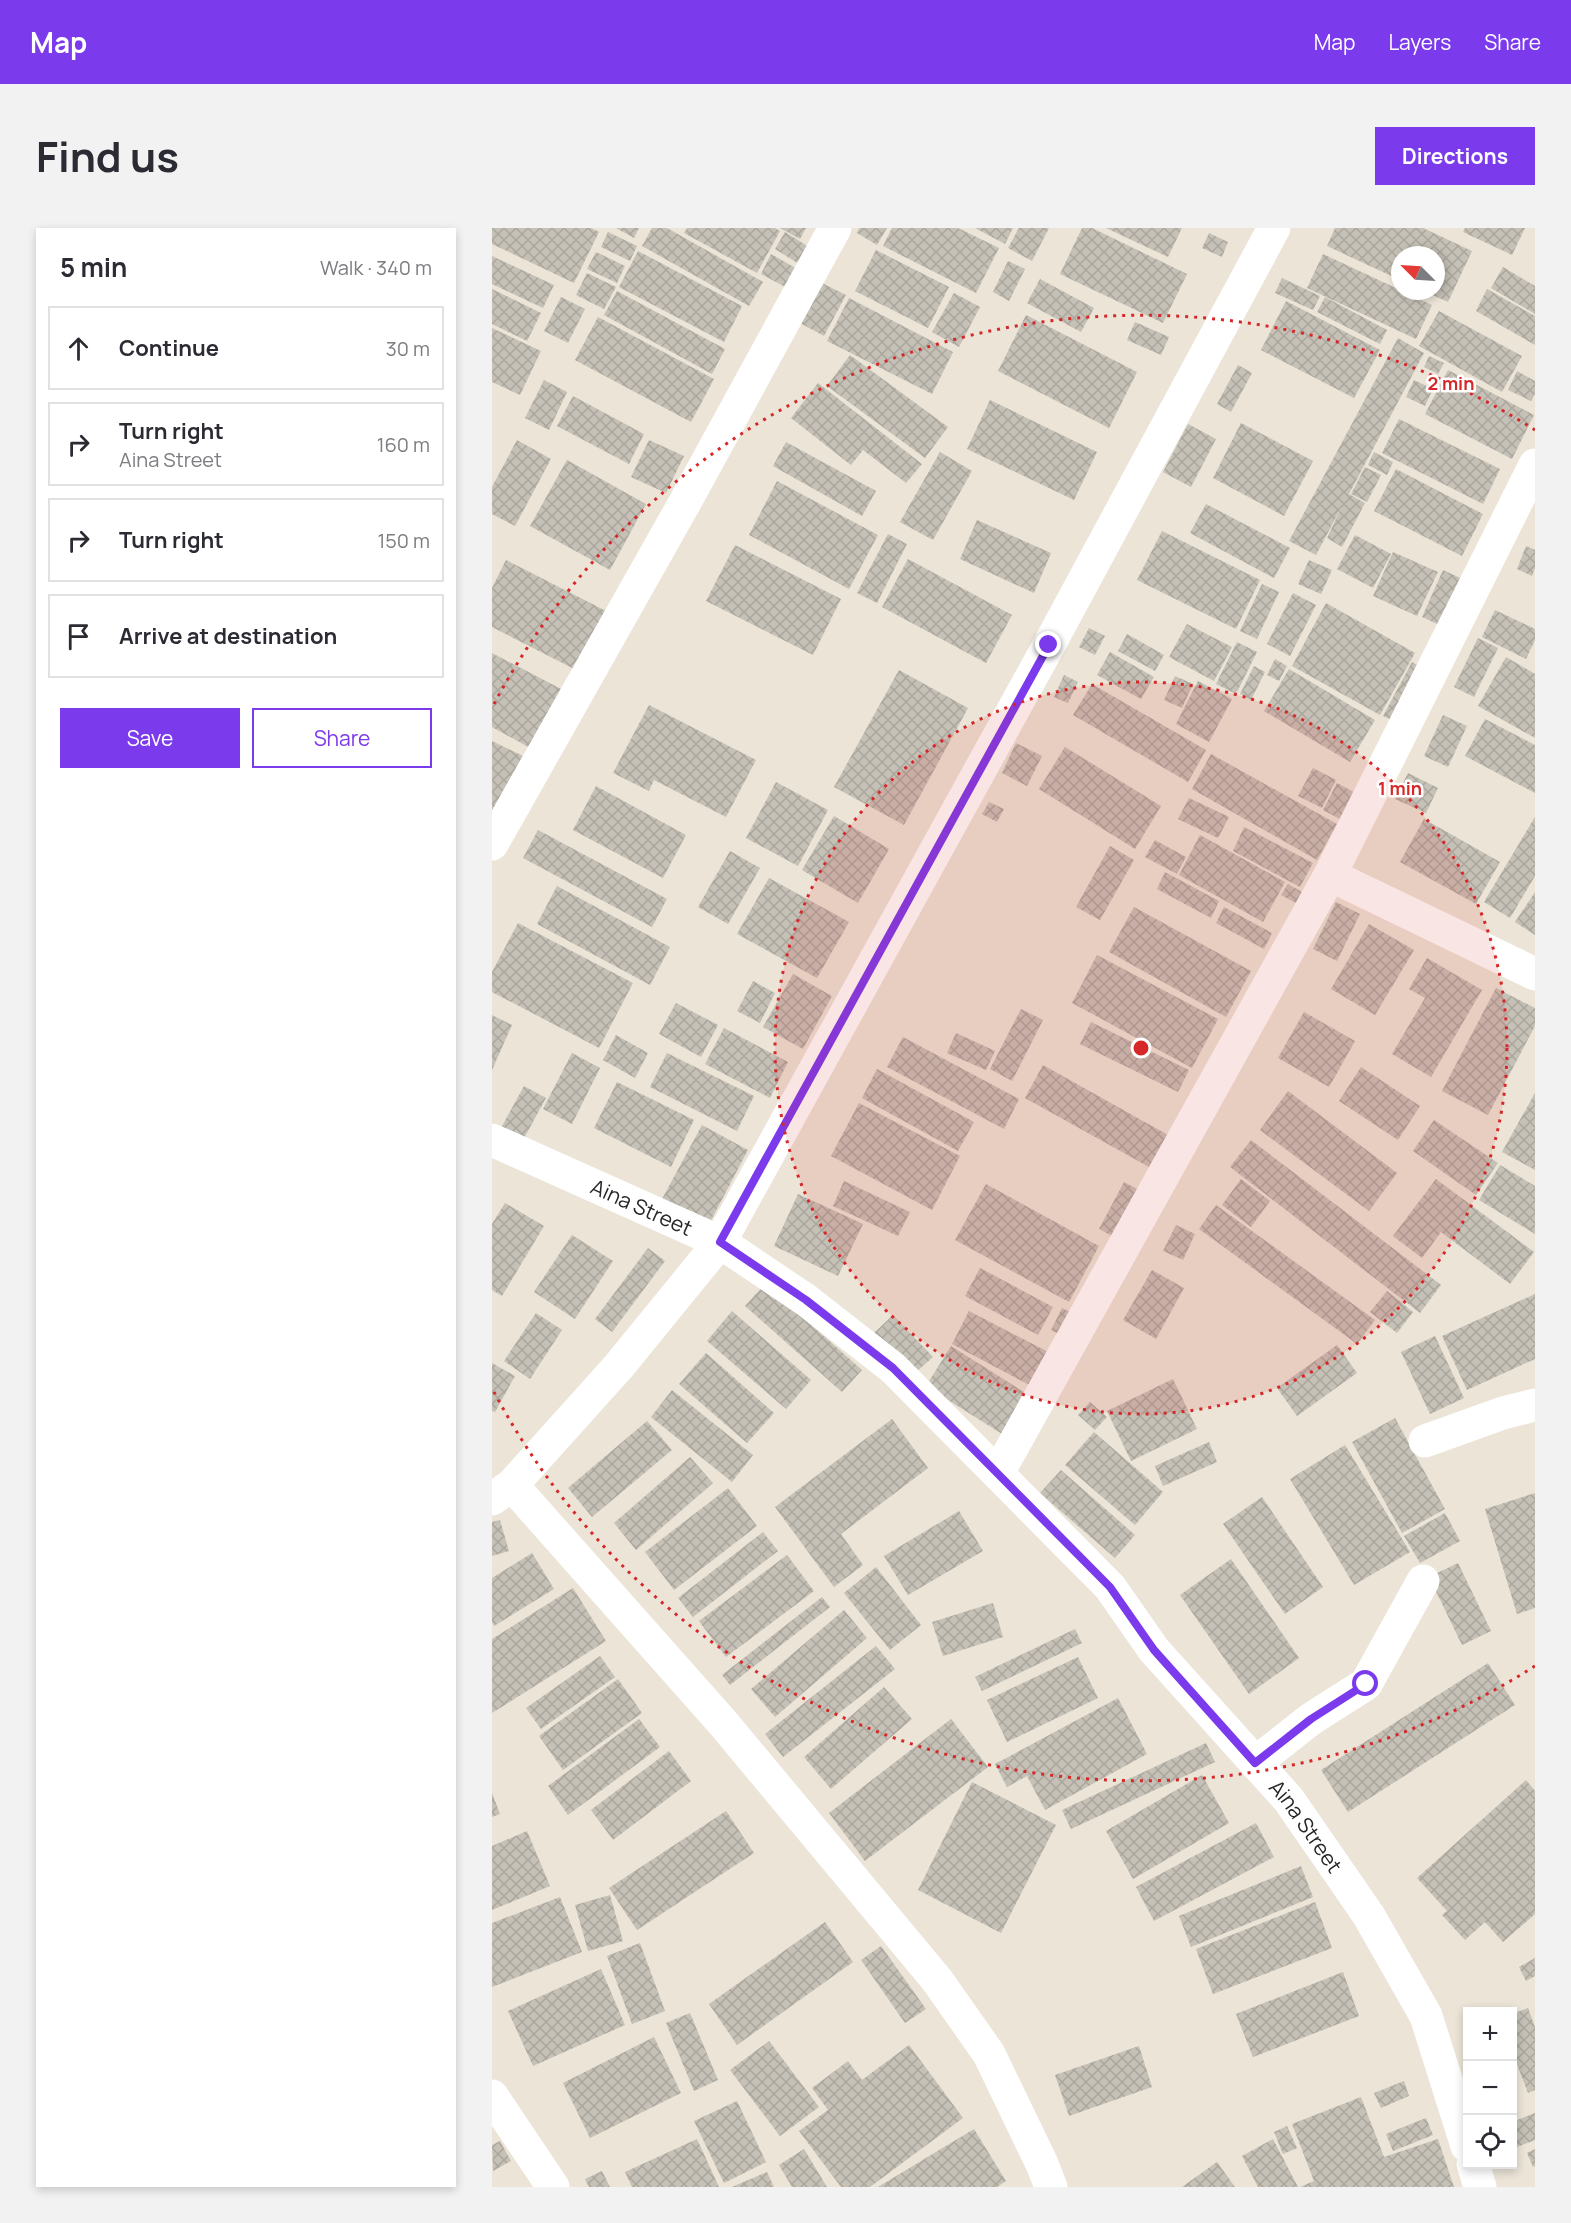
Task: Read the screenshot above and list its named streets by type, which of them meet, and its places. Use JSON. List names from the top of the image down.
{
  "streets": {
    "street": ["Aina Street"]
  },
  "north": "top left",
  "page": {
    "header": "Map",
    "nav": ["Map", "Layers", "Share"],
    "title": "Find us",
    "buttons": [
      "Directions",
      ["Save", "Share"]
    ],
    "heading": ["5 min", "Walk · 340 m"],
    "list": [
      ["Continue", "30 m"],
      ["Turn right", "Aina Street", "160 m"],
      ["Turn right", "150 m"],
      "Arrive at destination"
    ],
    "map_buttons": ["+", "−"]
  },
  "rings": ["2 min", "1 min"]
}
